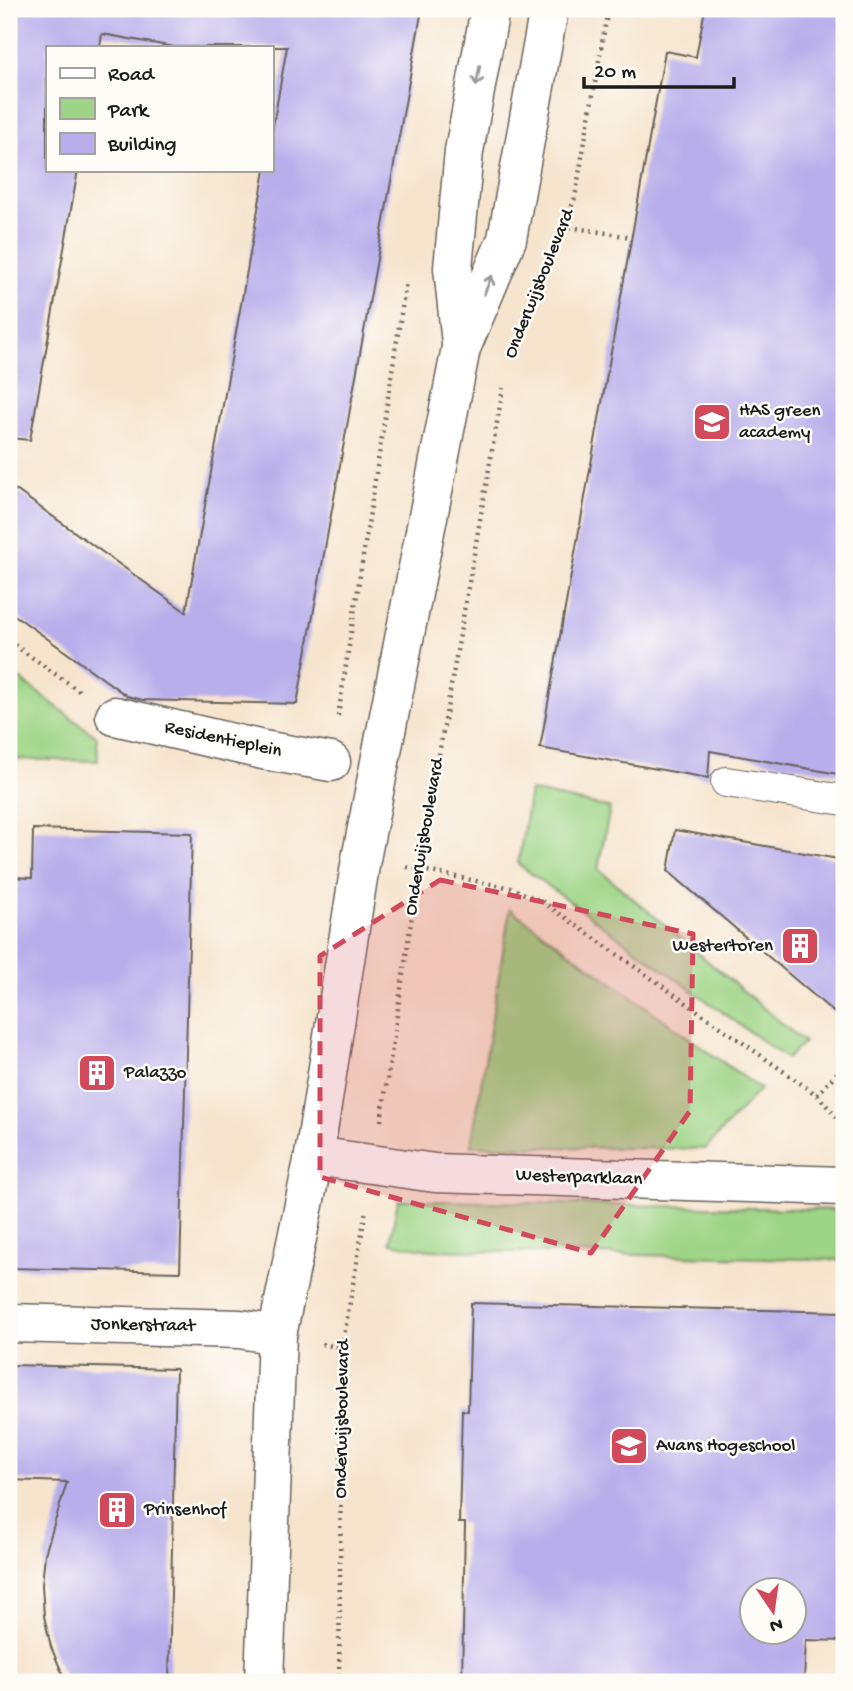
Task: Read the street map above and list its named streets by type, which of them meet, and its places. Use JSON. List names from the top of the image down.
{
  "streets": {
    "street": ["Residentieplein", "Westerparklaan", "Jonkerstraat"],
    "path": ["Onderwijsboulevard"]
  },
  "crossings": [
    ["Onderwijsboulevard", "Westerparklaan"]
  ],
  "places": {
    "school or university": ["HAS green academy", "Avans Hogeschool"],
    "building": ["Westertoren", "Palazzo", "Prinsenhof"]
  },
  "legend": ["Road", "Park", "Building"],
  "scale_bar": "20 m",
  "north": "bottom"
}
